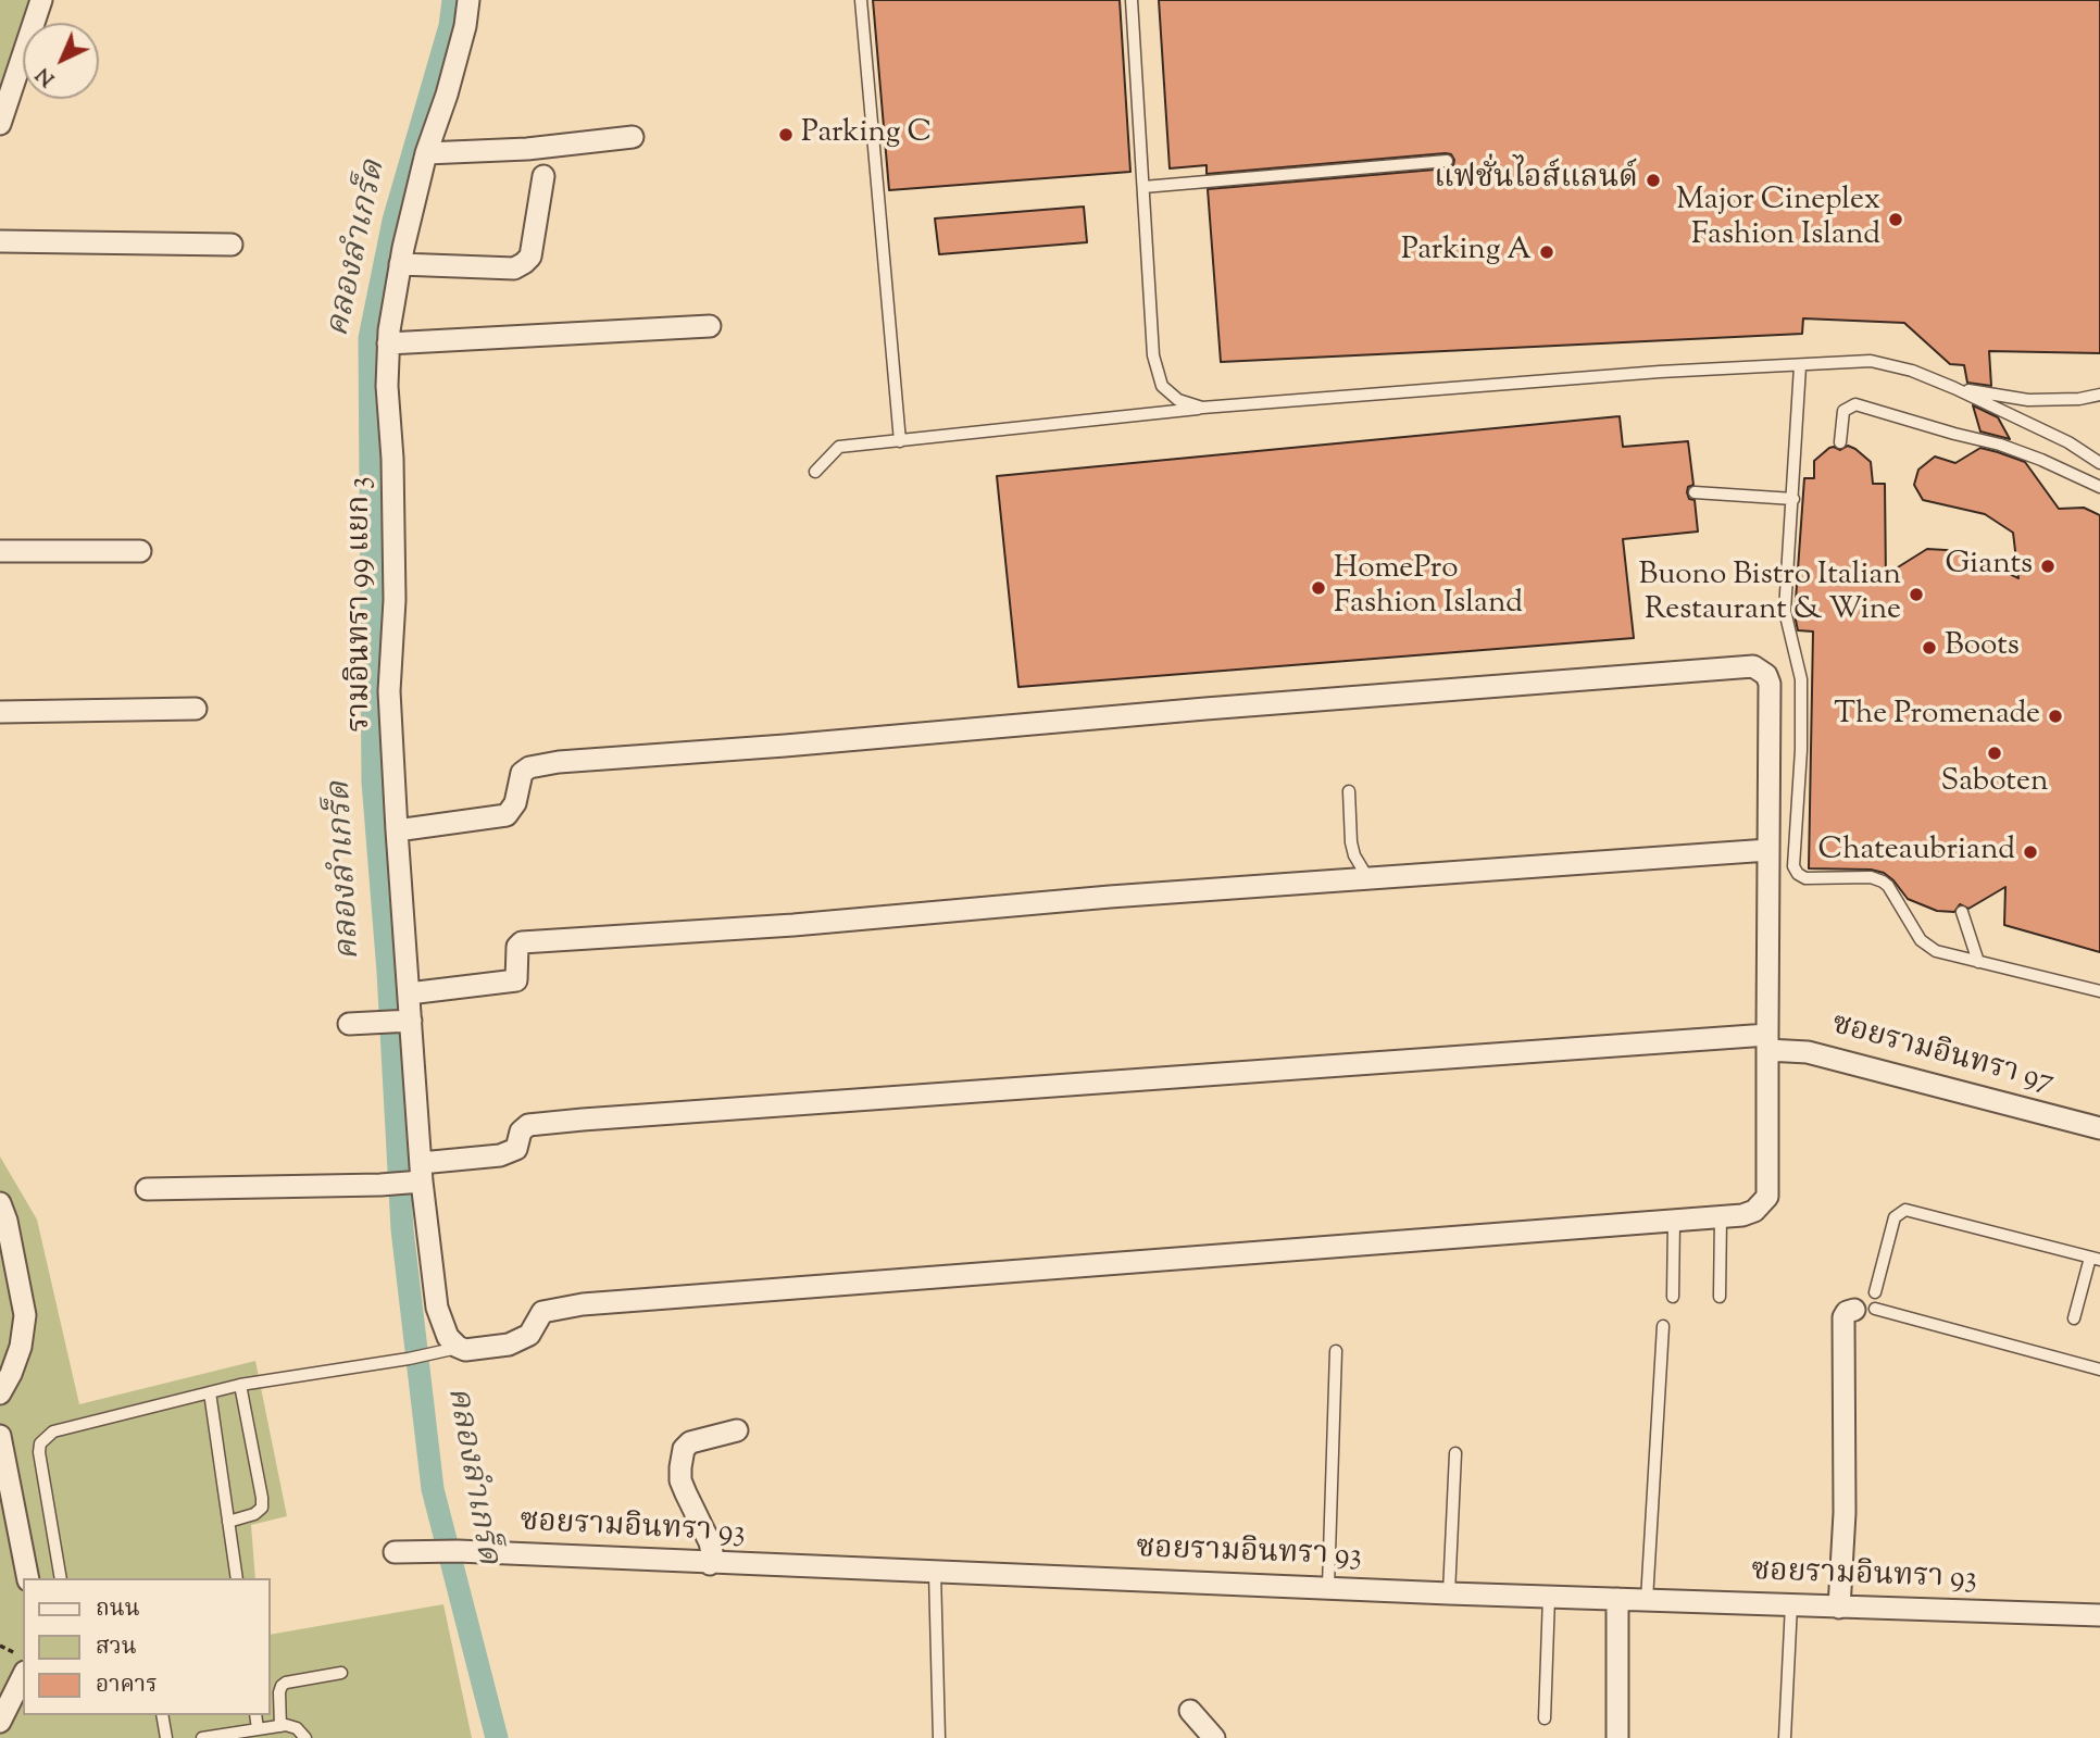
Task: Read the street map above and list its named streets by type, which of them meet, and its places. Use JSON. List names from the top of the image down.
{
  "streets": {
    "street": ["รามอินทรา 99 แยก 3", "ซอยรามอินทรา 97", "ซอยรามอินทรา 93"]
  },
  "crossings": [
    ["รามอินทรา 99 แยก 3", "ซอยรามอินทรา 97"]
  ],
  "water": ["คลองลำเกร็ด"],
  "places": [
    "Parking C",
    "แฟชั่นไอส์แลนด์",
    "Major Cineplex Fashion Island",
    "Parking A",
    "Giants",
    "HomePro Fashion Island",
    "Buono Bistro Italian Restaurant & Wine",
    "Boots",
    "The Promenade",
    "Saboten",
    "Chateaubriand"
  ],
  "legend": ["ถนน", "สวน", "อาคาร"],
  "north": "bottom left"
}
